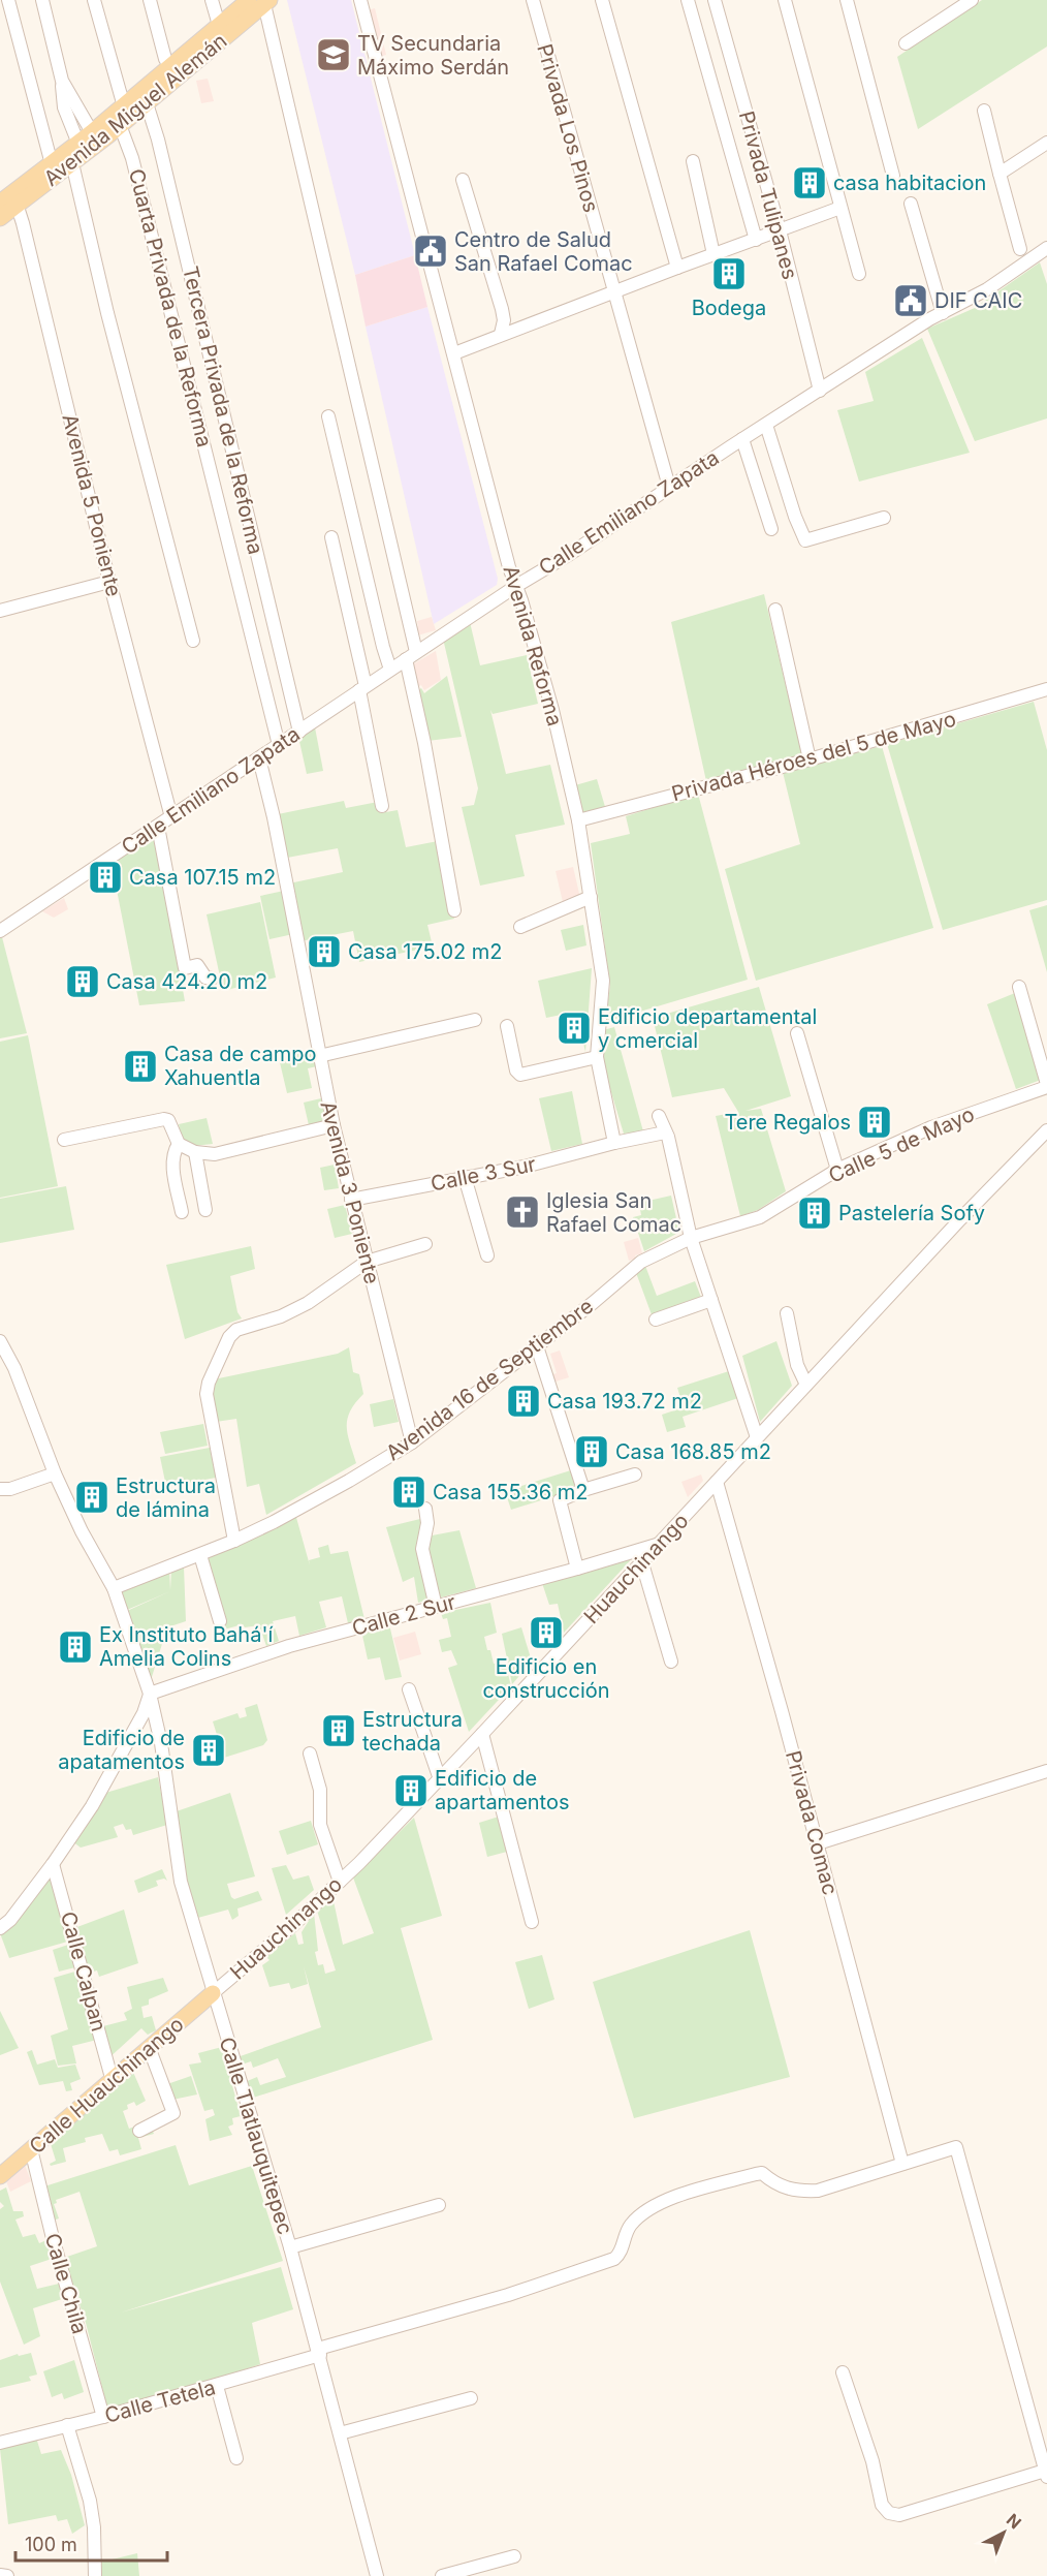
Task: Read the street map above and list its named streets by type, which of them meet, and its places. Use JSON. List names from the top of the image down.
{
  "streets": {
    "main road": ["Avenida Miguel Alemán", "Calle Huauchinango"],
    "street": [
      "Privada Los Pinos",
      "Privada Tulipanes",
      "Cuarta Privada de la Reforma",
      "Tercera Privada de la Reforma",
      "Avenida 5 Poniente",
      "Calle Emiliano Zapata",
      "Avenida Reforma",
      "Privada Héroes del 5 de Mayo",
      "Calle 5 de Mayo",
      "Calle 3 Sur",
      "Avenida 3 Poniente",
      "Avenida 16 de Septiembre",
      "Huauchinango",
      "Calle 2 Sur",
      "Privada Comac",
      "Calle Calpan",
      "Calle Tlatlauquitepec",
      "Calle Chila",
      "Calle Tetela"
    ]
  },
  "crossings": [
    ["Avenida Miguel Alemán", "Cuarta Privada de la Reforma"],
    ["Avenida Miguel Alemán", "Tercera Privada de la Reforma"],
    ["Avenida Miguel Alemán", "Avenida 5 Poniente"],
    ["Privada Los Pinos", "Calle Emiliano Zapata"],
    ["Privada Tulipanes", "Calle Emiliano Zapata"],
    ["Cuarta Privada de la Reforma", "Calle Emiliano Zapata"],
    ["Tercera Privada de la Reforma", "Calle Emiliano Zapata"],
    ["Avenida 5 Poniente", "Calle Emiliano Zapata"],
    ["Calle Emiliano Zapata", "Avenida Reforma"],
    ["Calle Emiliano Zapata", "Avenida 3 Poniente"],
    ["Avenida Reforma", "Privada Héroes del 5 de Mayo"],
    ["Avenida Reforma", "Calle 3 Sur"],
    ["Calle 5 de Mayo", "Avenida 16 de Septiembre"],
    ["Calle 3 Sur", "Avenida 3 Poniente"],
    ["Avenida 3 Poniente", "Avenida 16 de Septiembre"],
    ["Avenida 16 de Septiembre", "Calle Tlatlauquitepec"],
    ["Huauchinango", "Calle 2 Sur"],
    ["Huauchinango", "Privada Comac"],
    ["Huauchinango", "Calle Huauchinango"],
    ["Huauchinango", "Calle Tlatlauquitepec"],
    ["Calle 2 Sur", "Calle Tlatlauquitepec"],
    ["Privada Comac", "Calle Tetela"],
    ["Calle Calpan", "Calle Huauchinango"],
    ["Calle Huauchinango", "Calle Tlatlauquitepec"],
    ["Calle Huauchinango", "Calle Chila"],
    ["Calle Tlatlauquitepec", "Calle Tetela"],
    ["Calle Chila", "Calle Tetela"]
  ],
  "places": {
    "school or university": ["TV Secundaria Máximo Serdán"],
    "building": [
      "casa habitacion",
      "Bodega",
      "Casa 107.15 m2",
      "Casa 175.02 m2",
      "Casa 424.20 m2",
      "Edificio departamental y cmercial",
      "Casa de campo Xahuentla",
      "Tere Regalos",
      "Pastelería Sofy",
      "Casa 193.72 m2",
      "Casa 168.85 m2",
      "Casa 155.36 m2",
      "Estructura de lámina",
      "Edificio en construcción",
      "Ex Instituto Bahá'í Amelia Colins",
      "Estructura techada",
      "Edificio de apatamentos",
      "Edificio de apartamentos"
    ],
    "public building": ["Centro de Salud San Rafael Comac", "DIF CAIC"],
    "church": ["Iglesia San Rafael Comac"]
  },
  "scale_bar": "100 m",
  "north": "top right"
}
